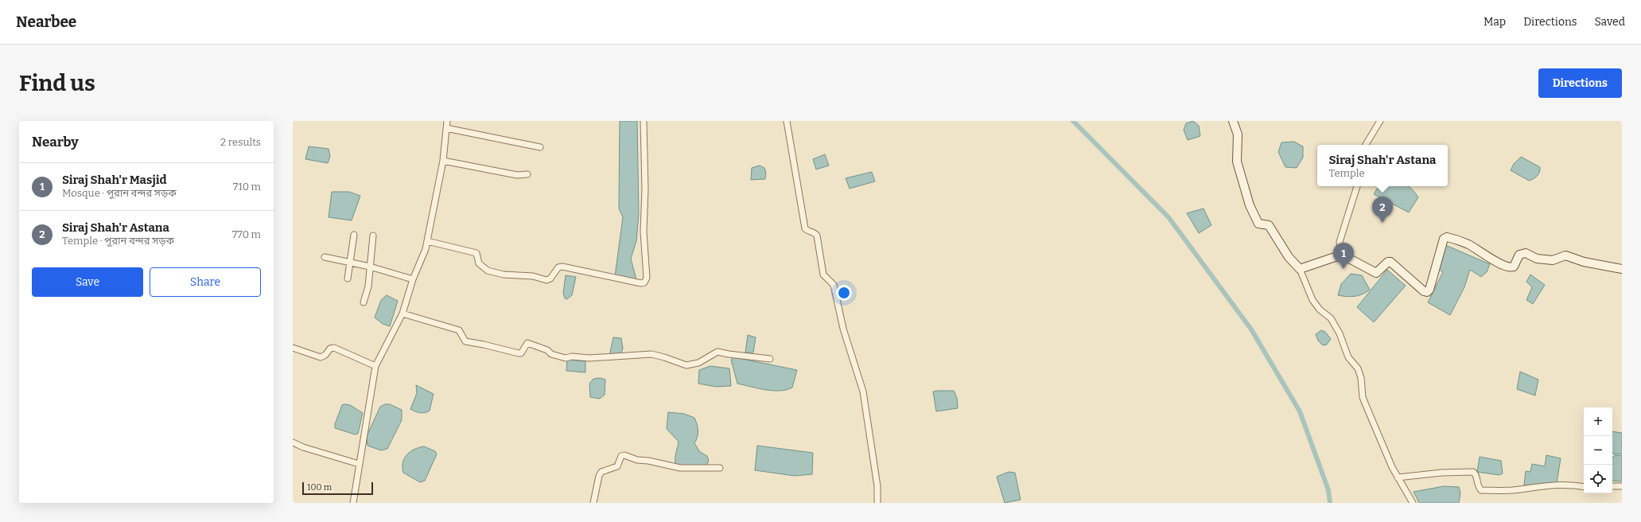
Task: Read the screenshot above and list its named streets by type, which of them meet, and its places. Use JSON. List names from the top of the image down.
{
  "scale_bar": "100 m",
  "page": {
    "header": "Nearbee",
    "nav": ["Map", "Directions", "Saved"],
    "buttons": [
      "Directions",
      ["Save", "Share"]
    ],
    "title": "Find us",
    "heading": ["Nearby", "2 results"],
    "popup": ["Siraj Shah'r Astana", "Temple"],
    "list": [
      {
        "mark": "1",
        "name": "Siraj Shah'r Masjid",
        "note": "Mosque · পুরান বন্দর সড়ক",
        "value": "710 m"
      },
      {
        "mark": "2",
        "name": "Siraj Shah'r Astana",
        "note": "Temple · পুরান বন্দর সড়ক",
        "value": "770 m"
      }
    ],
    "pins": ["2", "1"],
    "map_buttons": ["+", "−"],
    "scale": "100 m"
  }
}
